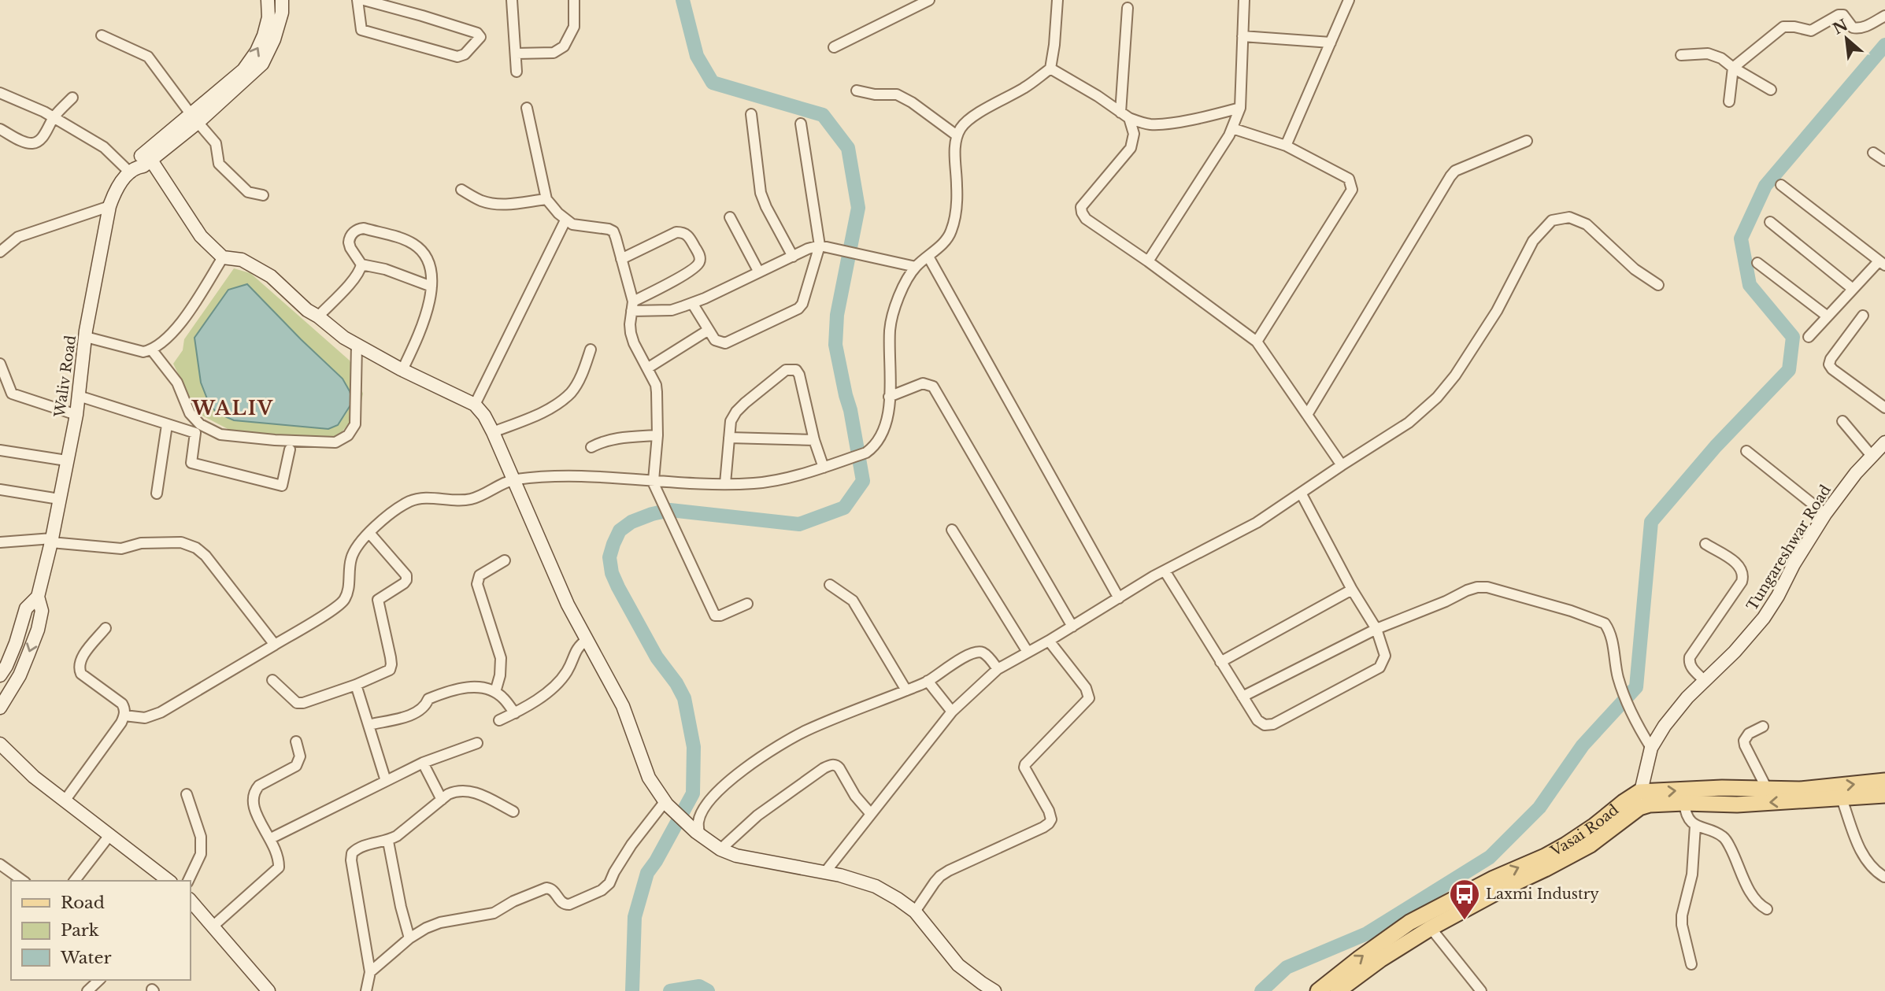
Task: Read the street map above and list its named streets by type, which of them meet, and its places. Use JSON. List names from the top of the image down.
{
  "streets": {
    "main road": ["Vasai Road"],
    "street": ["Waliv Road", "Tungareshwar Road"]
  },
  "crossings": [
    ["Tungareshwar Road", "Vasai Road"]
  ],
  "districts": ["WALIV"],
  "places": {
    "bus stop": ["Laxmi Industry"]
  },
  "legend": ["Road", "Park", "Water"],
  "north": "top left"
}
